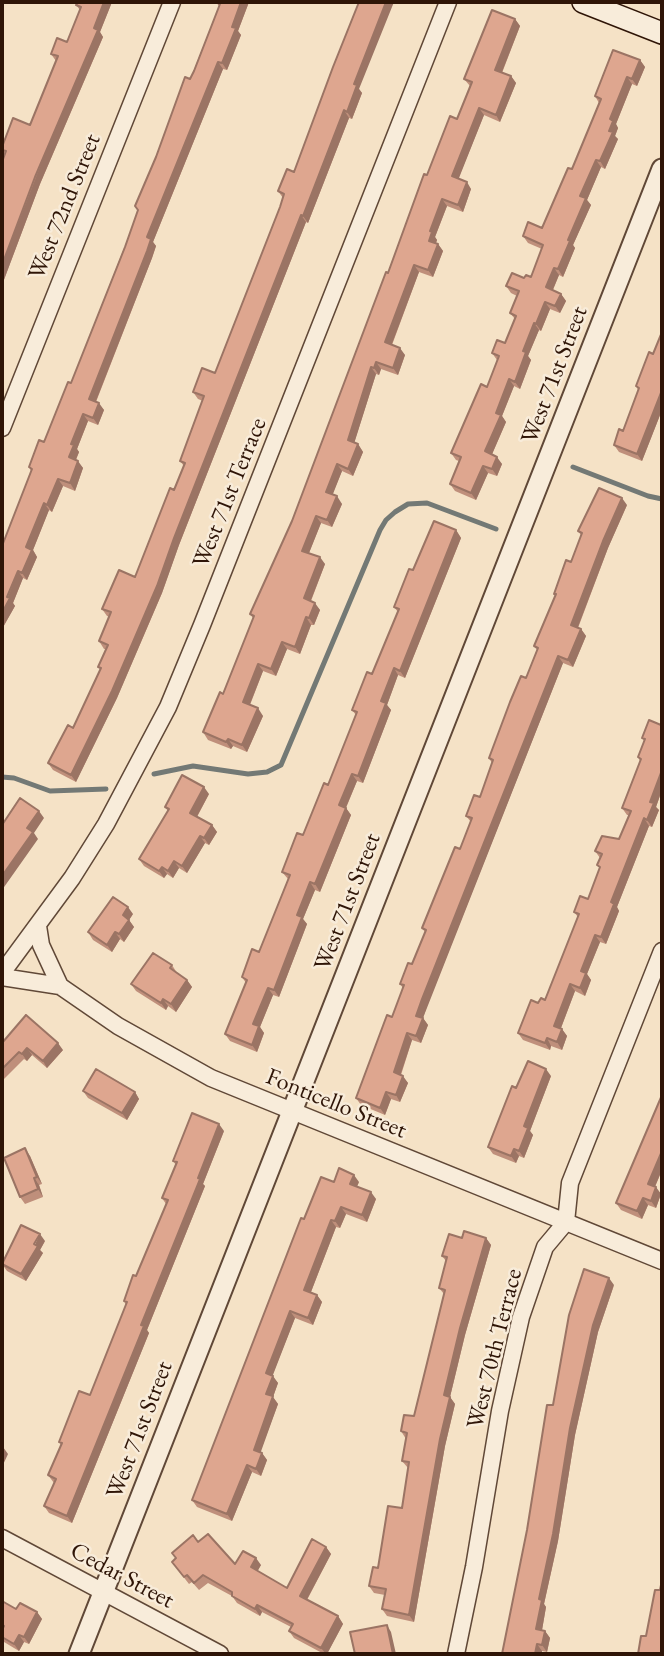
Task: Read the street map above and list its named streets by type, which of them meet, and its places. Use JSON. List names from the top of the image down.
{
  "streets": {
    "street": [
      "West 72nd Street",
      "West 71st Street",
      "West 71st Terrace",
      "Fonticello Street",
      "West 70th Terrace",
      "Cedar Street"
    ]
  },
  "crossings": [
    ["West 71st Street", "Fonticello Street"],
    ["West 71st Street", "Cedar Street"],
    ["West 71st Terrace", "Fonticello Street"],
    ["Fonticello Street", "West 70th Terrace"]
  ]
}
